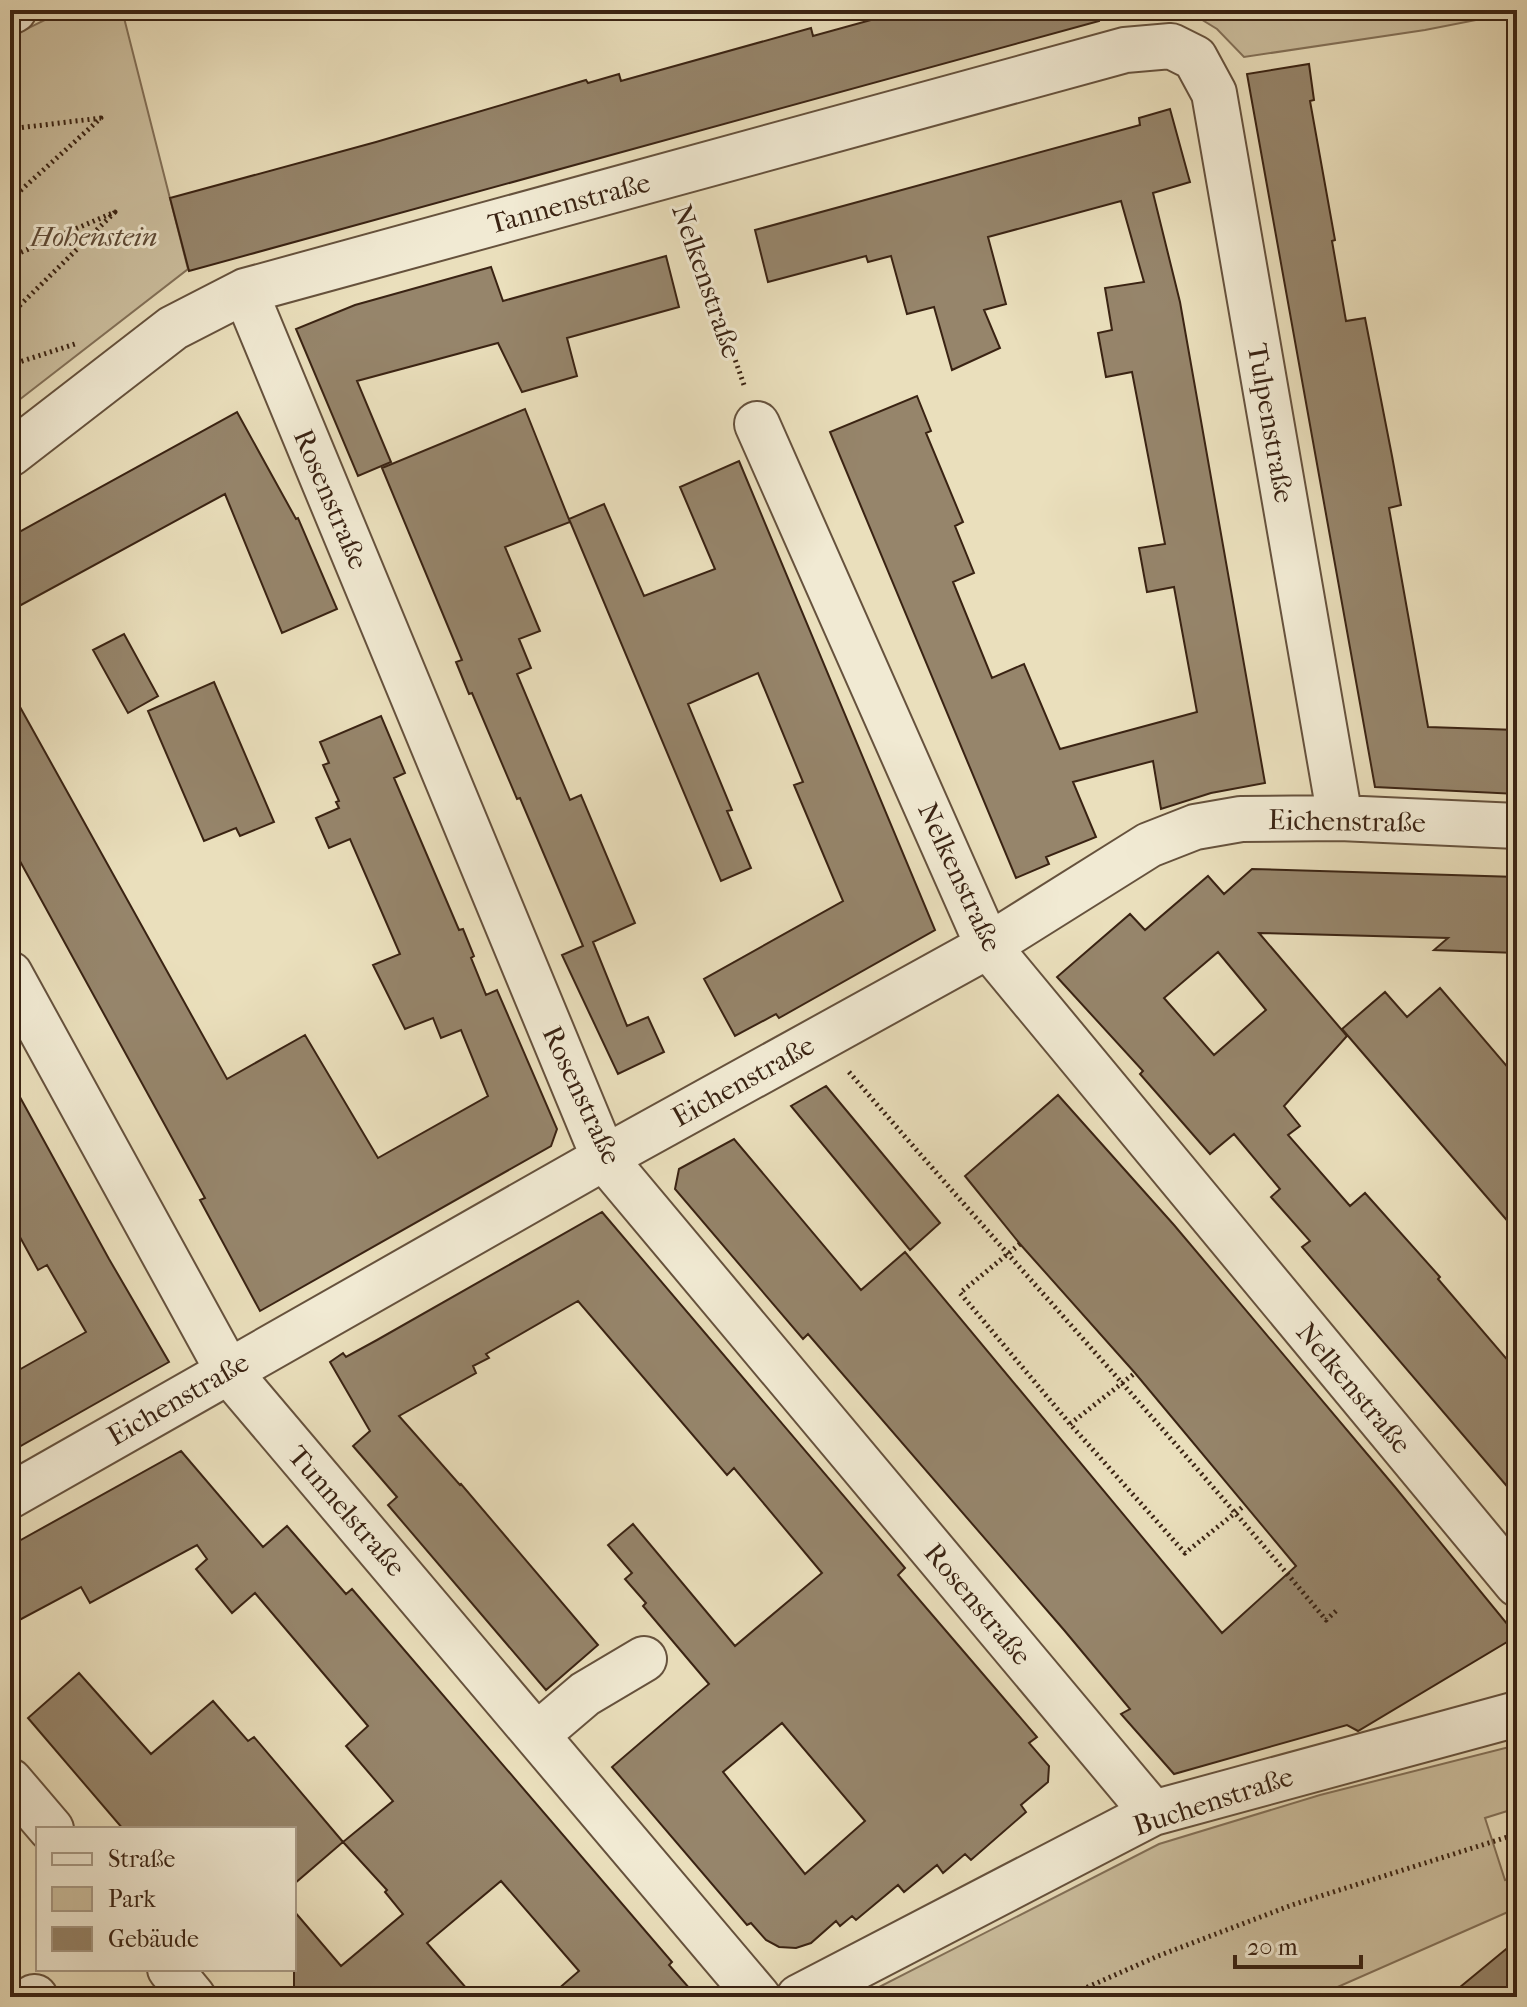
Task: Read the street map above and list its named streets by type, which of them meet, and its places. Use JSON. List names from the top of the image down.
{
  "streets": {
    "street": [
      "Tannenstraße",
      "Nelkenstraße",
      "Tulpenstraße",
      "Rosenstraße",
      "Eichenstraße",
      "Tunnelstraße",
      "Buchenstraße"
    ]
  },
  "crossings": [
    ["Tannenstraße", "Nelkenstraße"],
    ["Tannenstraße", "Tulpenstraße"],
    ["Tannenstraße", "Rosenstraße"],
    ["Nelkenstraße", "Eichenstraße"],
    ["Tulpenstraße", "Eichenstraße"],
    ["Rosenstraße", "Eichenstraße"],
    ["Rosenstraße", "Buchenstraße"],
    ["Eichenstraße", "Tunnelstraße"]
  ],
  "parks": ["Hohenstein"],
  "legend": ["Straße", "Park", "Gebäude"],
  "scale_bar": "20 m"
}
